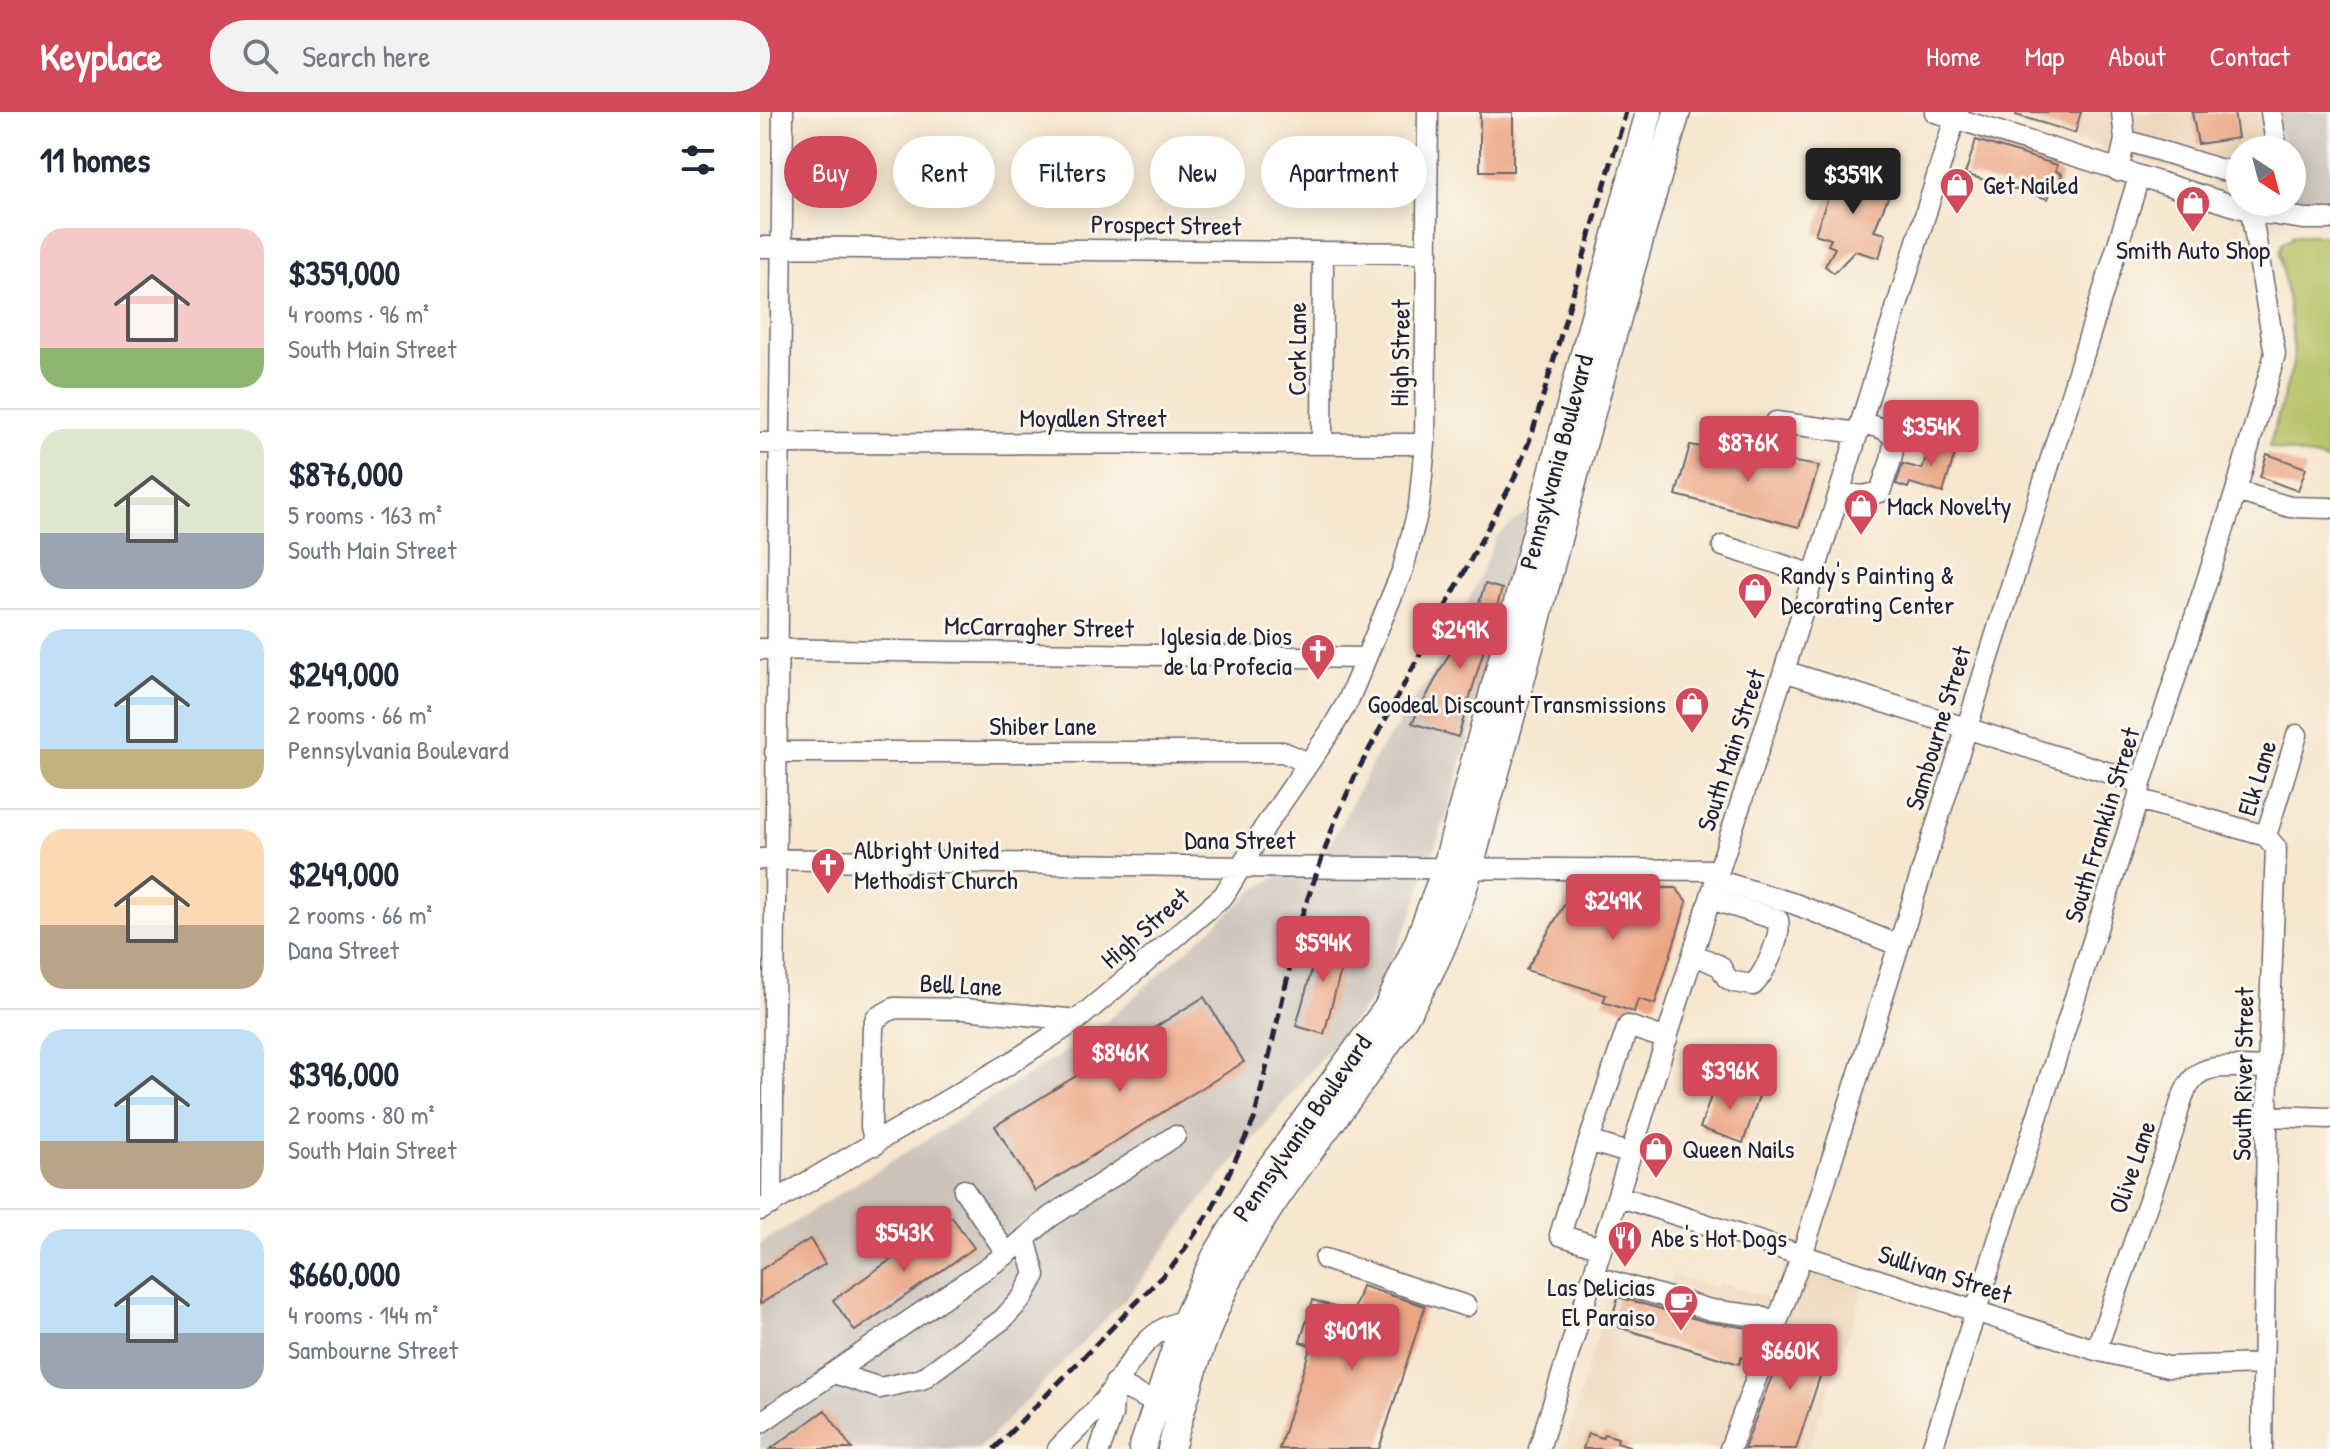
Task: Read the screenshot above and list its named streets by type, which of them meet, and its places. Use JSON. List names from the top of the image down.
{
  "streets": {
    "main road": ["Pennsylvania Boulevard"],
    "street": [
      "Prospect Street",
      "Cork Lane",
      "High Street",
      "Moyallen Street",
      "McCarragher Street",
      "Shiber Lane",
      "Sambourne Street",
      "South Main Street",
      "Elk Lane",
      "South Franklin Street",
      "Dana Street",
      "Bell Lane",
      "South River Street",
      "Olive Lane",
      "Sullivan Street"
    ]
  },
  "crossings": [
    ["Prospect Street", "Cork Lane"],
    ["Prospect Street", "High Street"],
    ["Cork Lane", "Moyallen Street"],
    ["High Street", "Moyallen Street"],
    ["High Street", "McCarragher Street"],
    ["High Street", "Shiber Lane"],
    ["High Street", "Dana Street"],
    ["High Street", "Bell Lane"],
    ["Pennsylvania Boulevard", "Dana Street"],
    ["Sambourne Street", "Sullivan Street"],
    ["South Main Street", "Dana Street"],
    ["South Main Street", "Sullivan Street"],
    ["Elk Lane", "South River Street"],
    ["South Franklin Street", "Sullivan Street"],
    ["South River Street", "Olive Lane"],
    ["South River Street", "Sullivan Street"],
    ["Olive Lane", "Sullivan Street"]
  ],
  "places": {
    "shop": [
      "Get Nailed",
      "Smith Auto Shop",
      "Mack Novelty",
      "Randy's Painting & Decorating Center",
      "Goodeal Discount Transmissions",
      "Queen Nails"
    ],
    "church": ["Iglesia de Dios de la Profecia", "Albright United Methodist Church"],
    "restaurant": ["Abe's Hot Dogs"],
    "cafe": ["Las Delicias El Paraiso"]
  },
  "north": "bottom right",
  "page": {
    "header": "Keyplace",
    "search": "Search here",
    "nav": [
      "Home",
      "Map",
      "About",
      "Contact"
    ],
    "heading": "11 homes",
    "chip": [
      "Buy",
      "Rent",
      "Filters",
      "New",
      "Apartment"
    ],
    "price": [
      "$359K",
      "$354K",
      "$876K",
      "$249K",
      "$249K",
      "$594K",
      "$846K",
      "$396K",
      "$543K",
      "$401K",
      "$660K"
    ],
    "list": [
      {
        "name": "$359,000",
        "note": "4 rooms · 96 m² · South Main Street"
      },
      {
        "name": "$876,000",
        "note": "5 rooms · 163 m² · South Main Street"
      },
      {
        "name": "$249,000",
        "note": "2 rooms · 66 m² · Pennsylvania Boulevard"
      },
      {
        "name": "$249,000",
        "note": "2 rooms · 66 m² · Dana Street"
      },
      {
        "name": "$396,000",
        "note": "2 rooms · 80 m² · South Main Street"
      },
      {
        "name": "$660,000",
        "note": "4 rooms · 144 m² · Sambourne Street"
      }
    ]
  }
}
